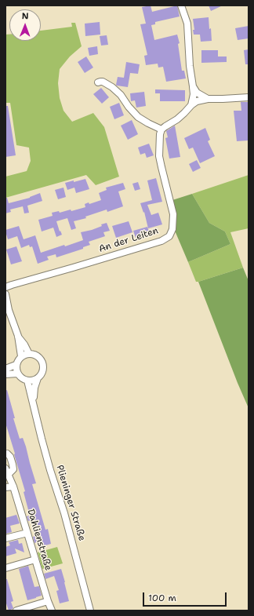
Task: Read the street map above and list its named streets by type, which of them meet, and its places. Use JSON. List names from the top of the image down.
{
  "streets": {
    "street": ["An der Leiten", "Plieninger Straße", "Dahlienstraße"]
  },
  "scale_bar": "100 m",
  "north": "top"
}
